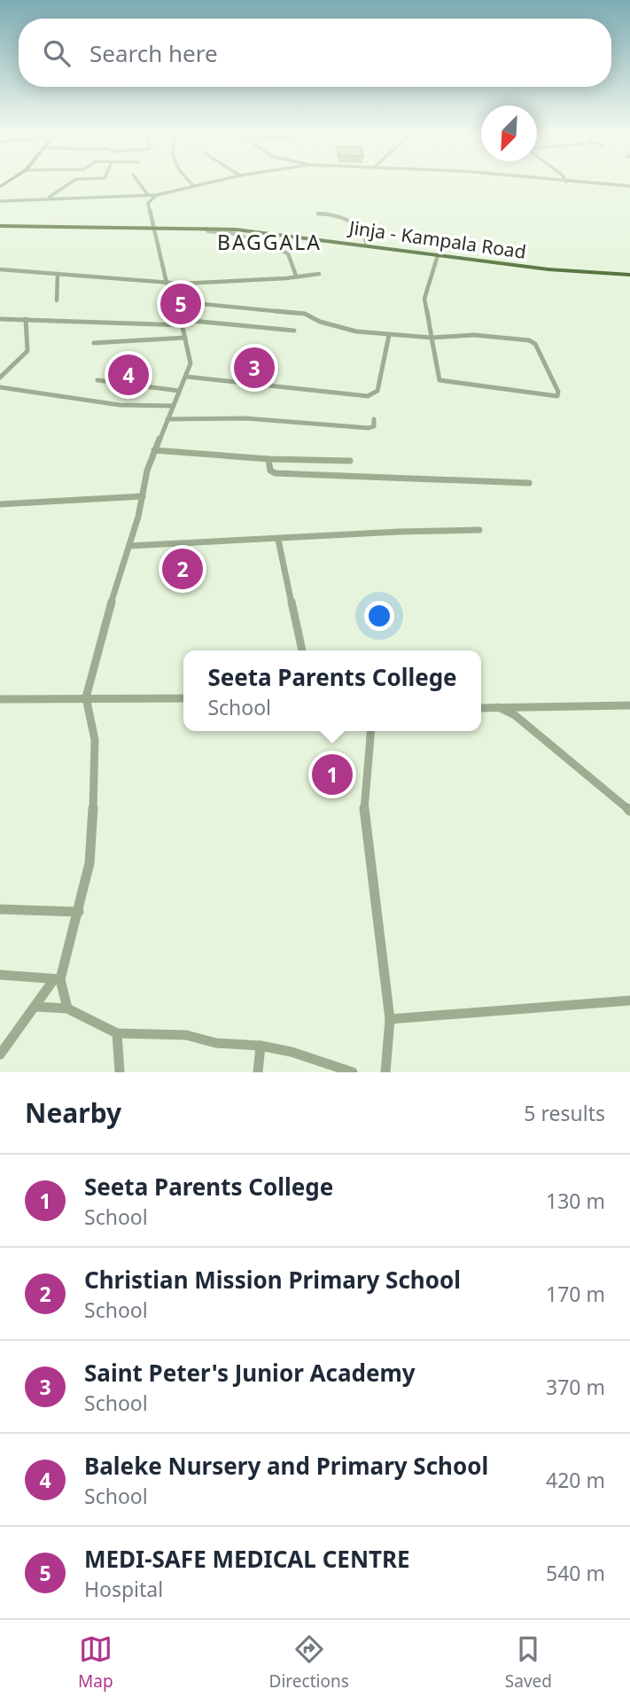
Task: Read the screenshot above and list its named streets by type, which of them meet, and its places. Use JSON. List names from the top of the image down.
{
  "streets": {
    "highway": ["Jinja - Kampala Road"]
  },
  "districts": ["BAGGALA"],
  "north": "bottom left",
  "page": {
    "search": "Search here",
    "pins": [
      "5",
      "3",
      "4",
      "2",
      "1"
    ],
    "popup": ["Seeta Parents College", "School"],
    "heading": ["Nearby", "5 results"],
    "list": [
      {
        "mark": "1",
        "name": "Seeta Parents College",
        "note": "School",
        "value": "130 m"
      },
      {
        "mark": "2",
        "name": "Christian Mission Primary School",
        "note": "School",
        "value": "170 m"
      },
      {
        "mark": "3",
        "name": "Saint Peter's Junior Academy",
        "note": "School",
        "value": "370 m"
      },
      {
        "mark": "4",
        "name": "Baleke Nursery and Primary School",
        "note": "School",
        "value": "420 m"
      },
      {
        "mark": "5",
        "name": "MEDI-SAFE MEDICAL CENTRE",
        "note": "Hospital",
        "value": "540 m"
      }
    ],
    "nav": ["Map", "Directions", "Saved"]
  }
}
